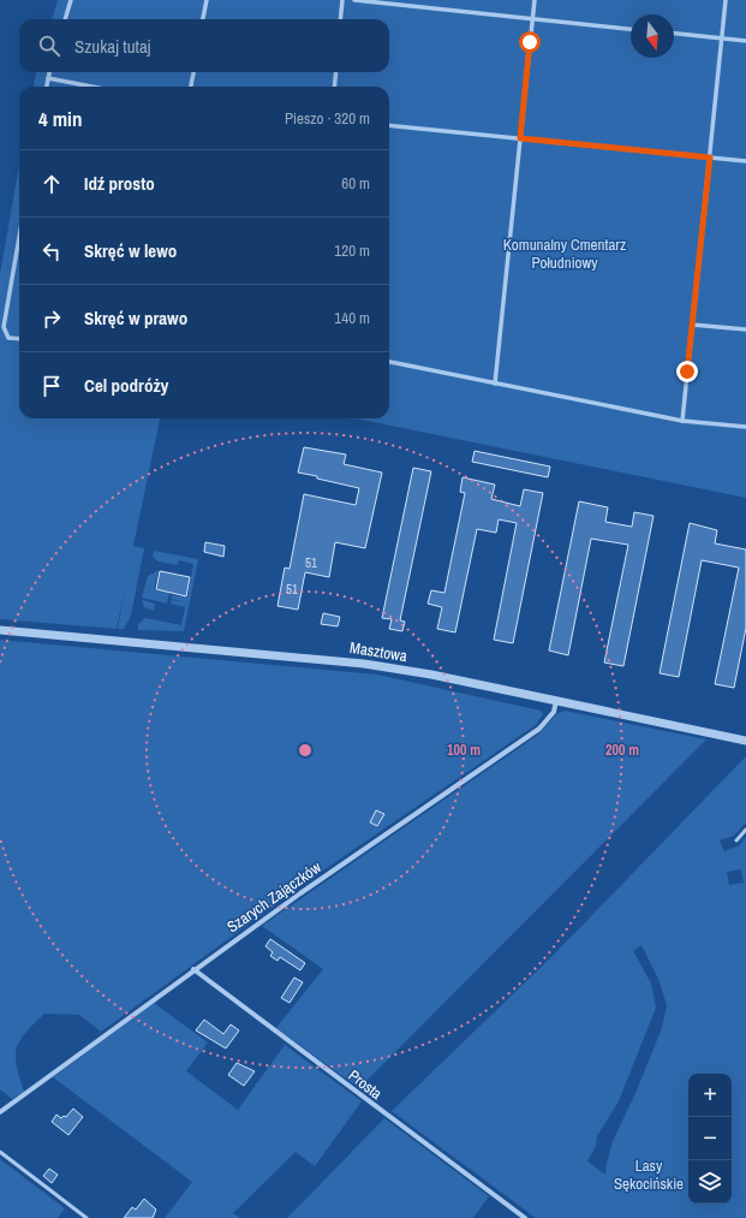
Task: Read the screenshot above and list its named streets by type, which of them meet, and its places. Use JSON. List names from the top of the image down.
{
  "streets": {
    "street": ["Masztowa", "Szarych Zajączków", "Prosta"]
  },
  "crossings": [
    ["Masztowa", "Szarych Zajączków"],
    ["Szarych Zajączków", "Prosta"]
  ],
  "parks": ["Komunalny Cmentarz Południowy", "Lasy Sękocińskie"],
  "house_numbers": ["51", "51"],
  "north": "bottom",
  "page": {
    "search": "Szukaj tutaj",
    "heading": ["4 min", "Pieszo · 320 m"],
    "list": [
      ["Idź prosto", "60 m"],
      ["Skręć w lewo", "120 m"],
      ["Skręć w prawo", "140 m"],
      "Cel podróży"
    ],
    "map_buttons": ["+", "−"]
  },
  "rings": ["100 m", "200 m"]
}
